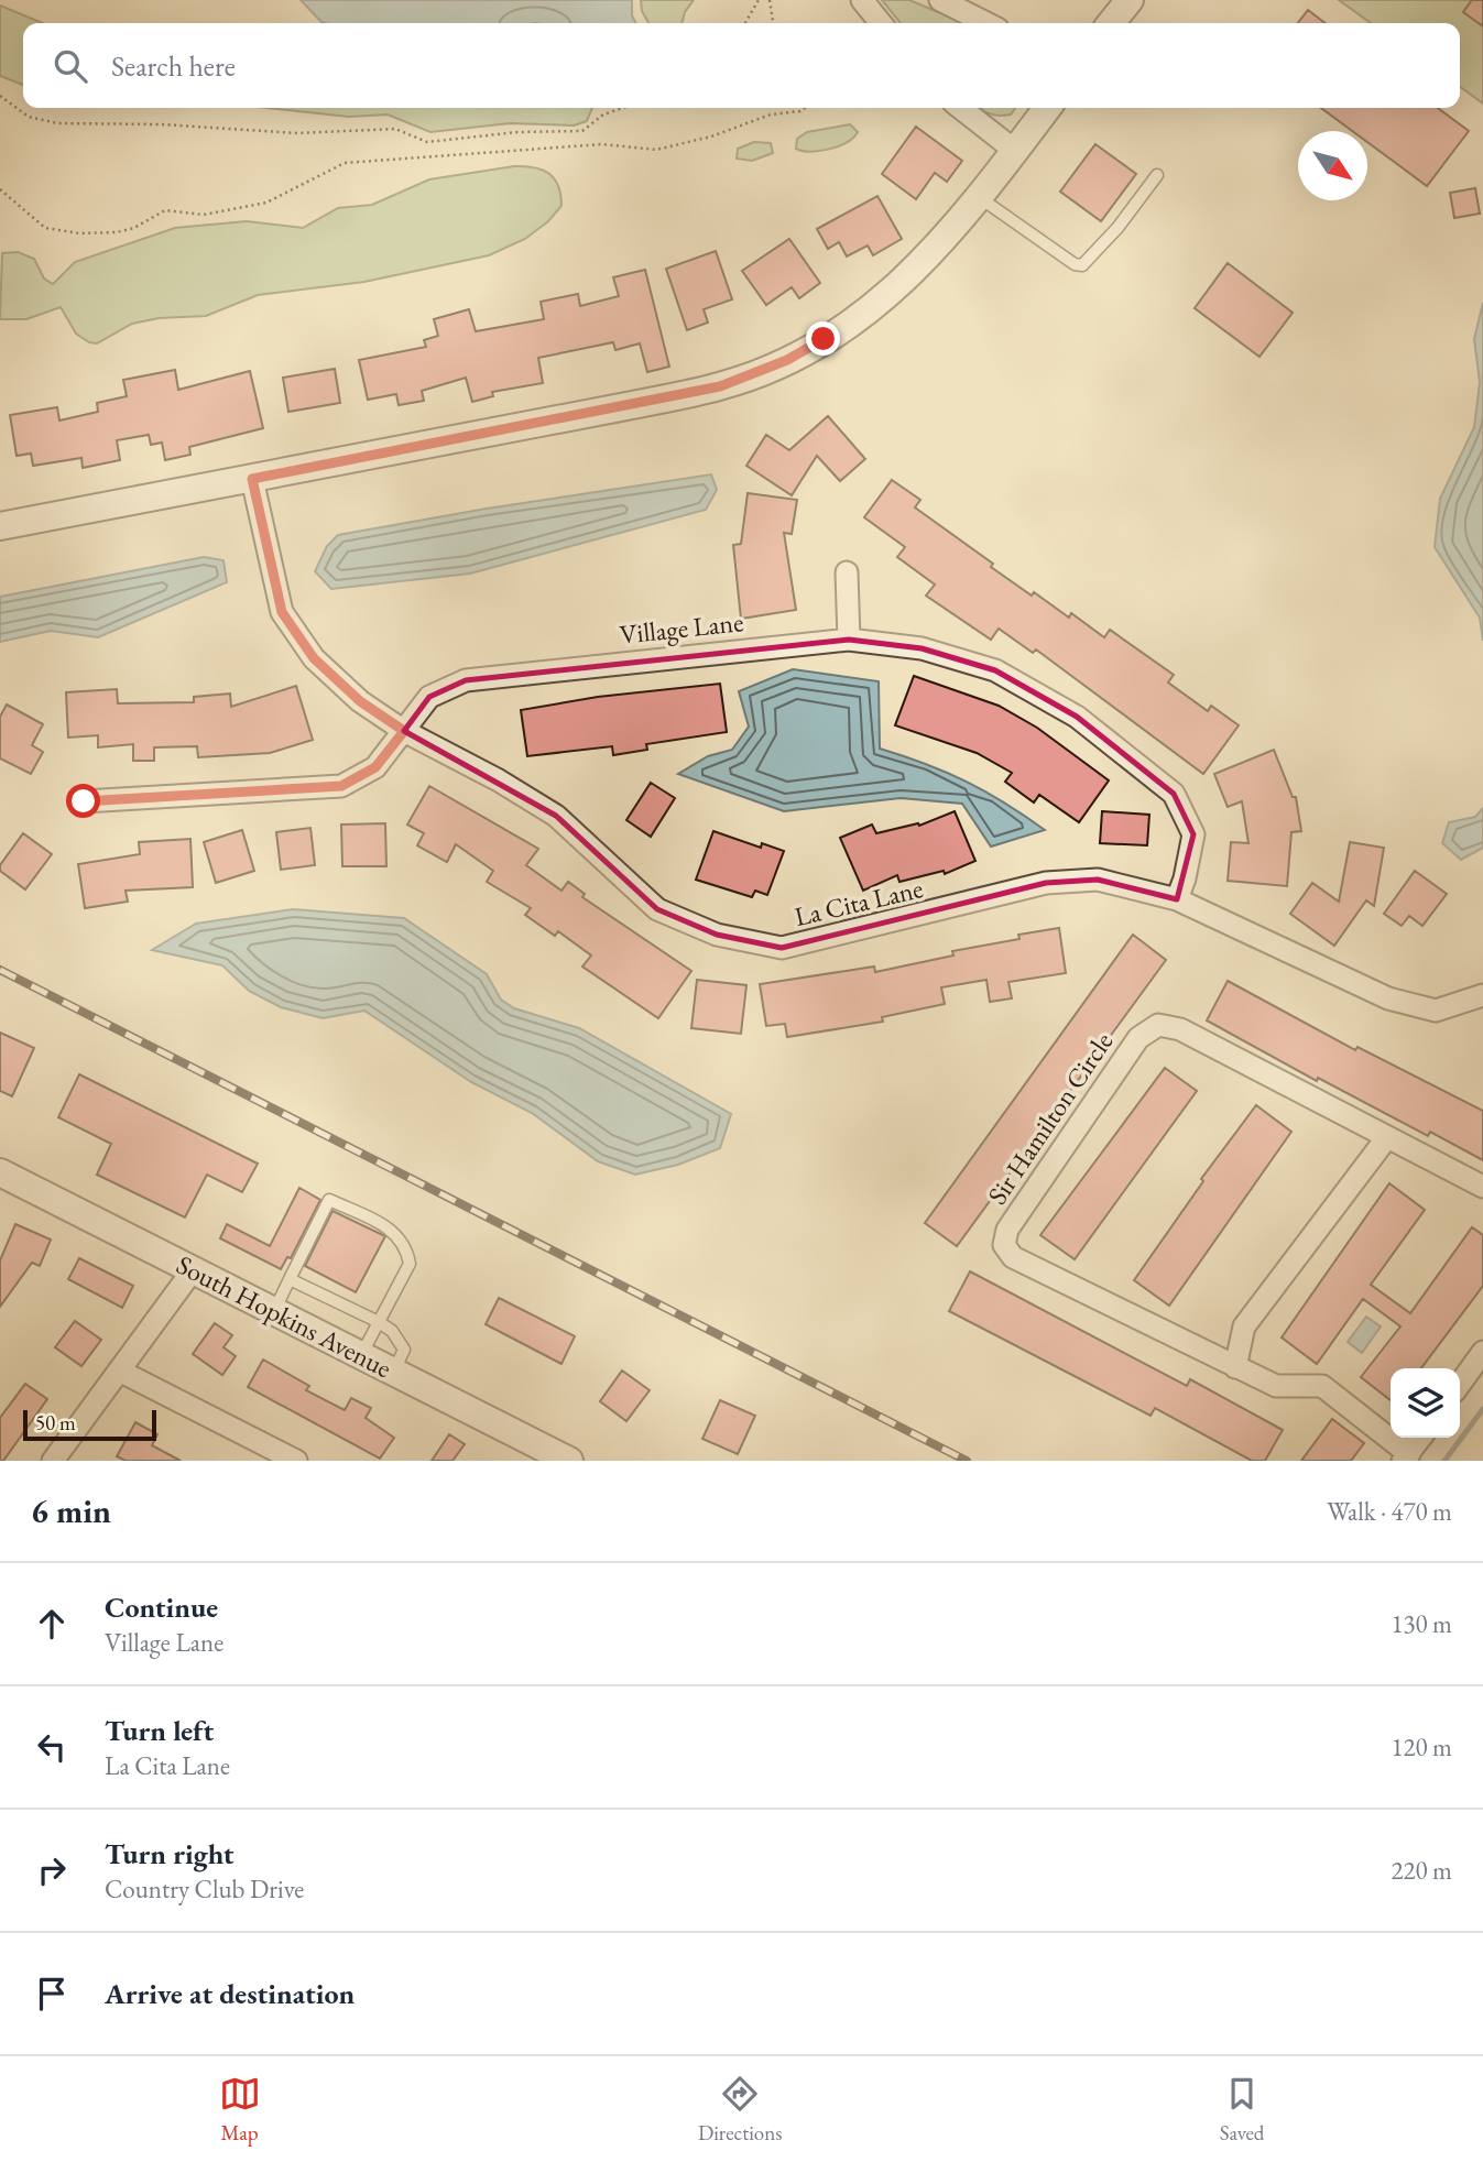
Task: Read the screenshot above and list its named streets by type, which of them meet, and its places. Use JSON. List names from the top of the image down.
{
  "streets": {
    "street": [
      "Village Lane",
      "La Cita Lane",
      "Sir Hamilton Circle",
      "South Hopkins Avenue"
    ]
  },
  "crossings": [
    ["Village Lane", "La Cita Lane"]
  ],
  "scale_bar": "50 m",
  "north": "bottom right",
  "page": {
    "search": "Search here",
    "scale": "50 m",
    "heading": ["6 min", "Walk · 470 m"],
    "list": [
      ["Continue", "Village Lane", "130 m"],
      ["Turn left", "La Cita Lane", "120 m"],
      ["Turn right", "Country Club Drive", "220 m"],
      "Arrive at destination"
    ],
    "nav": ["Map", "Directions", "Saved"]
  }
}
